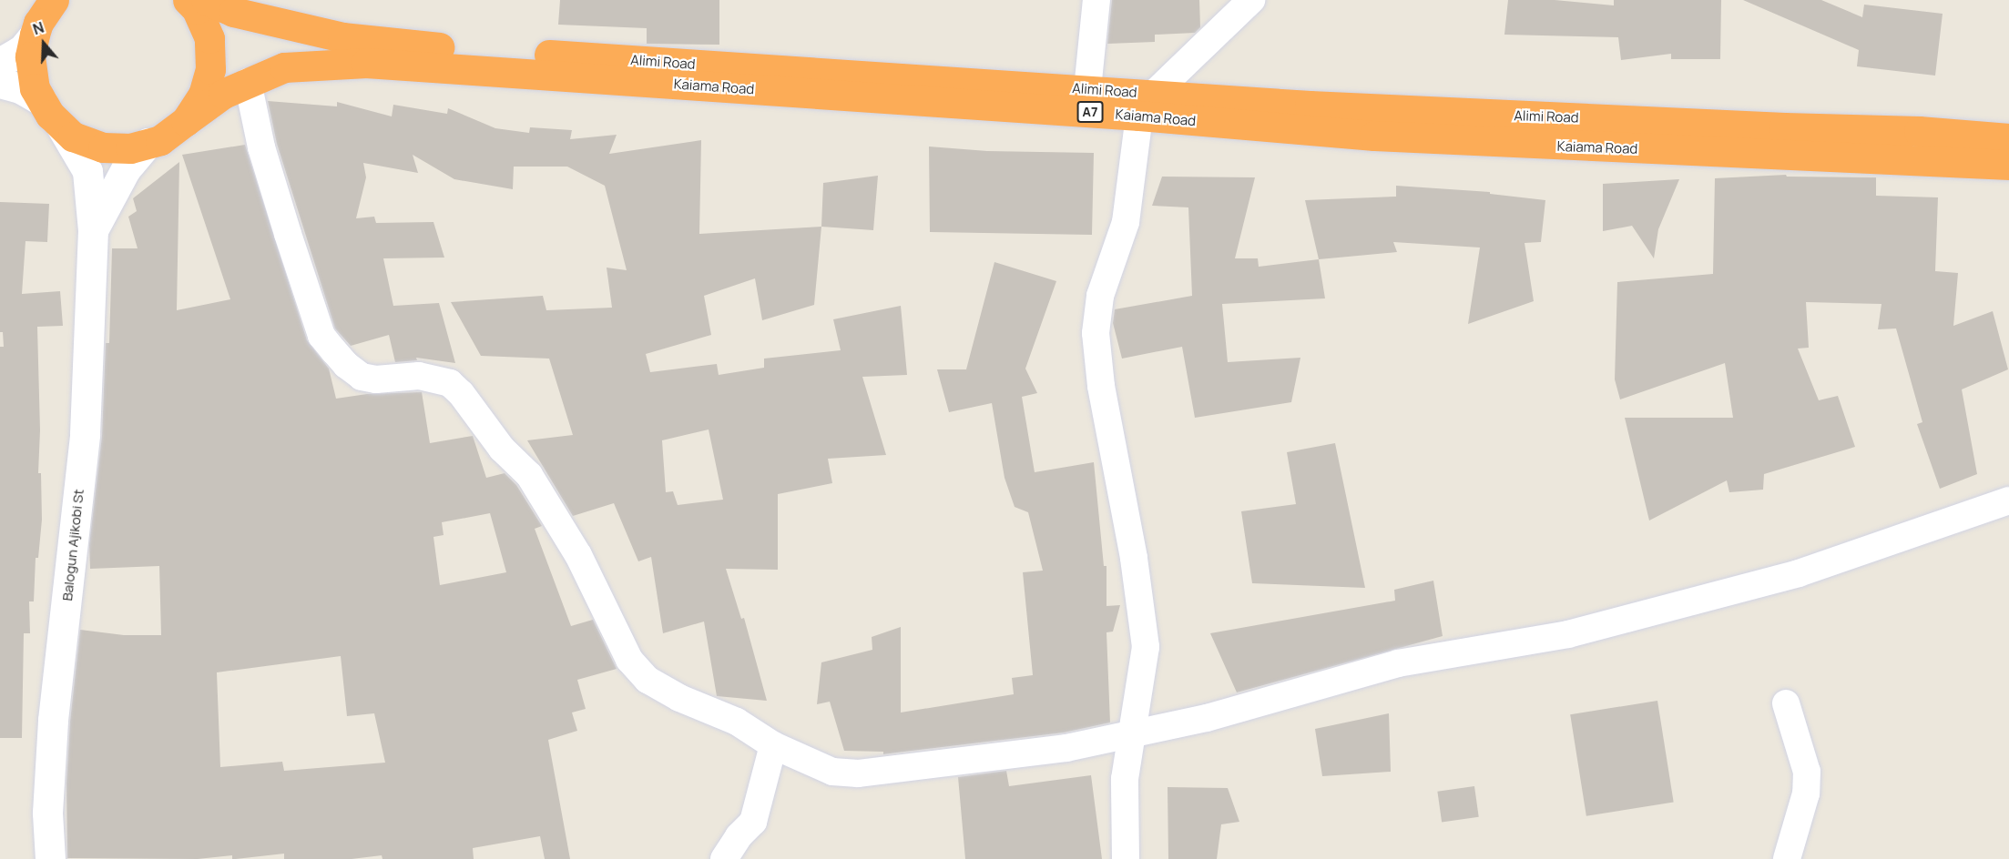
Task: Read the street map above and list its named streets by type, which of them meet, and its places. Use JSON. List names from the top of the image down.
{
  "streets": {
    "highway": ["Alimi Road", "Kaiama Road", "A7"],
    "street": ["Balogun Ajikobi St"]
  },
  "crossings": [
    ["Alimi Road", "Kaiama Road"],
    ["Kaiama Road", "Balogun Ajikobi St"]
  ],
  "north": "top"
}
